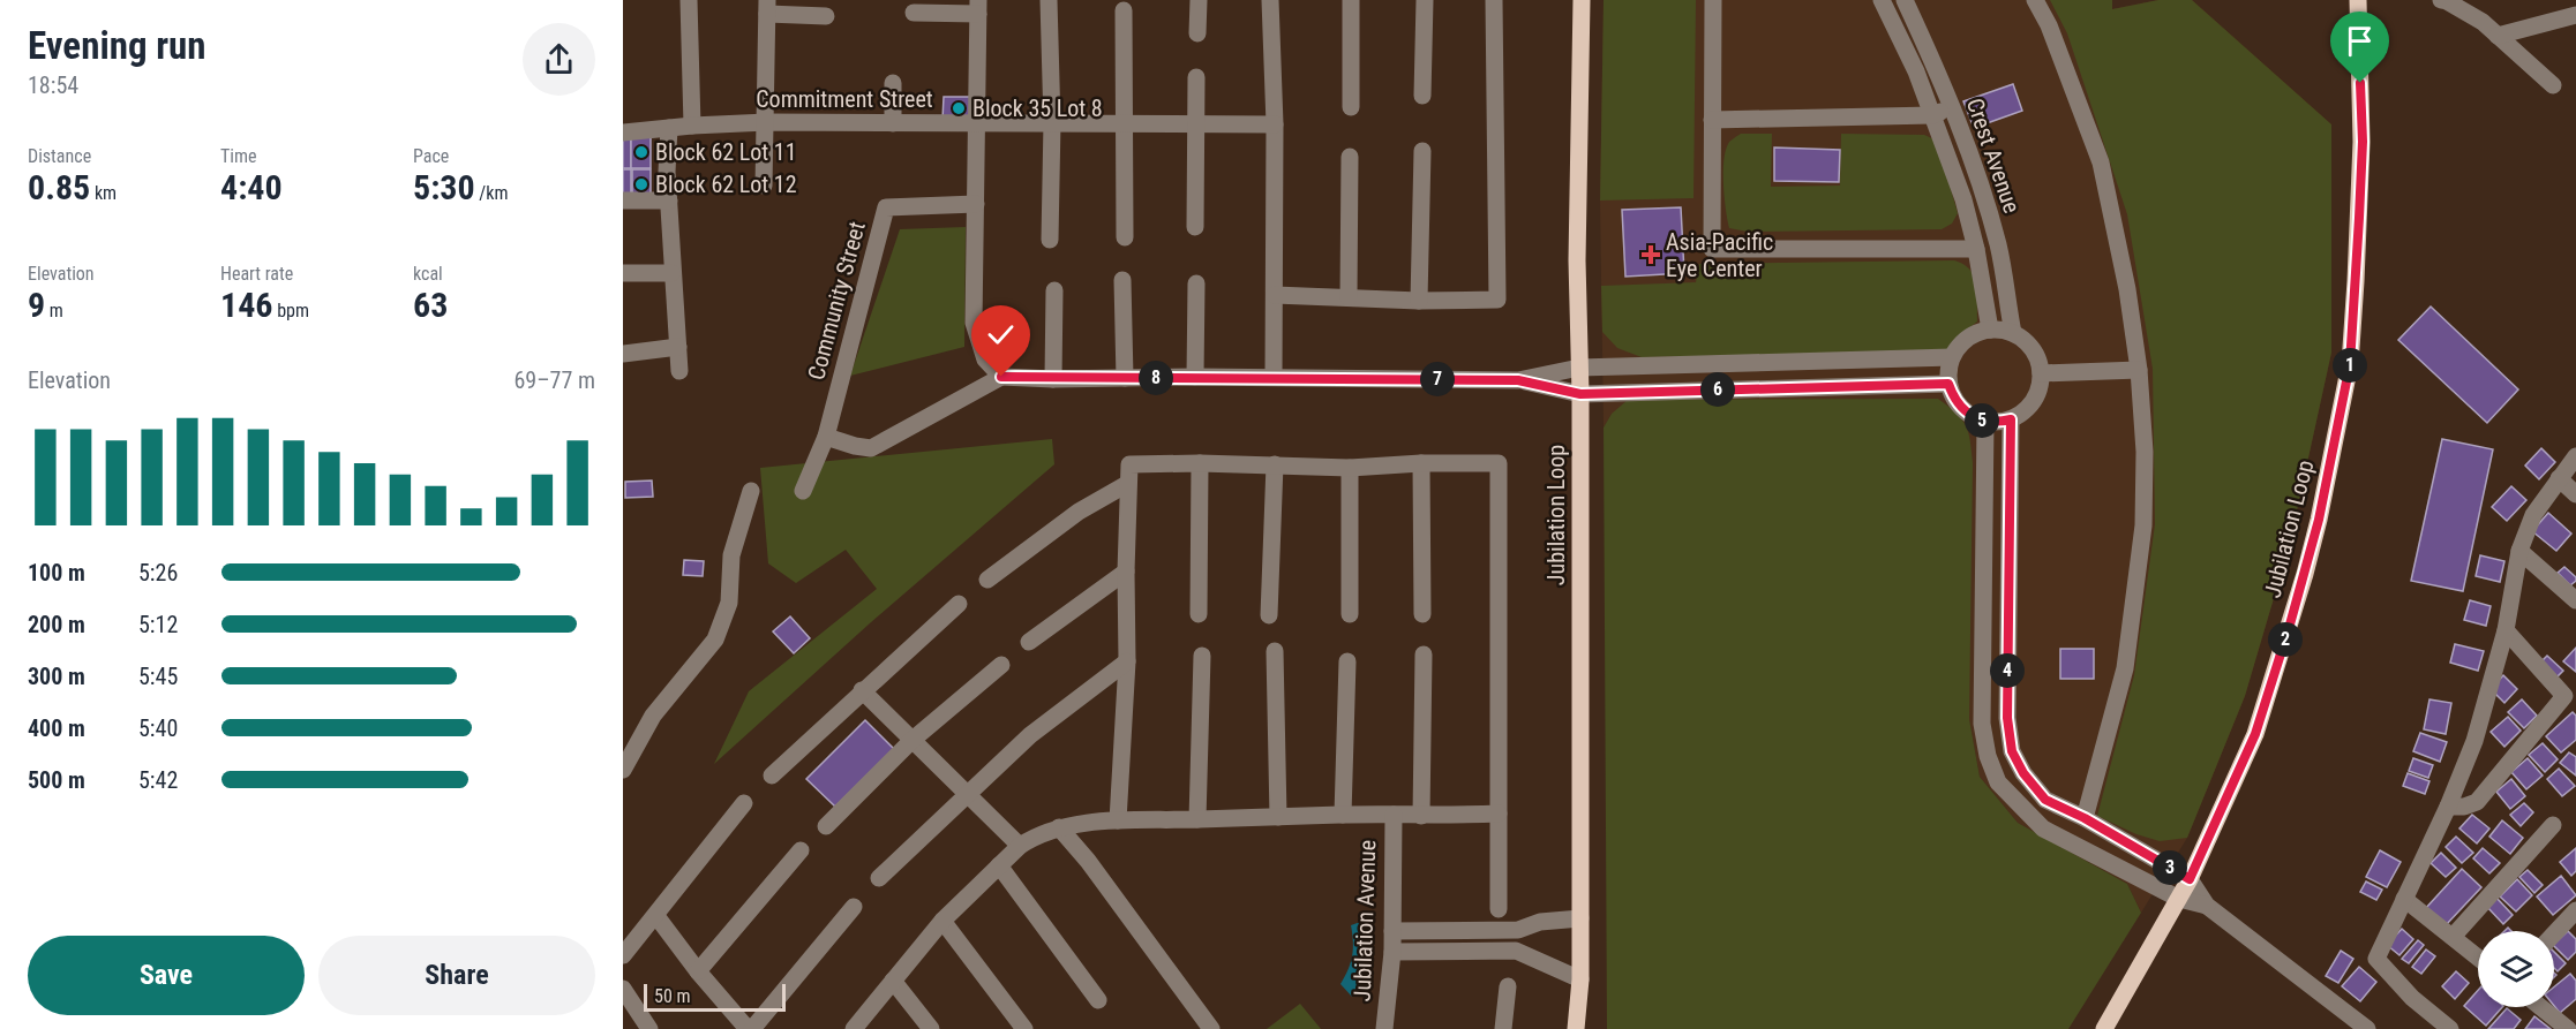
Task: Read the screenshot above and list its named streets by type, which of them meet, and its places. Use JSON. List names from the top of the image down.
{
  "streets": {
    "main road": ["Jubilation Loop"],
    "street": [
      "Commitment Street",
      "Crest Avenue",
      "Community Street",
      "Jubilation Avenue"
    ]
  },
  "places": {
    "other": ["Block 35 Lot 8", "Block 62 Lot 11", "Block 62 Lot 12"],
    "health": ["Asia-Pacific Eye Center"]
  },
  "scale_bar": "50 m",
  "page": {
    "heading": ["Evening run", "18:54"],
    "stats": [
      ["Distance", "0.85 km"],
      ["Time", "4:40"],
      ["Pace", "5:30 /km"],
      ["Elevation", "9 m"],
      ["Heart rate", "146 bpm"],
      ["kcal", "63"]
    ],
    "pins": [
      "1",
      "8",
      "7",
      "6",
      "5",
      "2",
      "4",
      "3"
    ],
    "chart": ["Elevation", "69–77 m"],
    "list": [
      {
        "name": "100 m",
        "note": "5:26"
      },
      {
        "name": "200 m",
        "note": "5:12"
      },
      {
        "name": "300 m",
        "note": "5:45"
      },
      {
        "name": "400 m",
        "note": "5:40"
      },
      {
        "name": "500 m",
        "note": "5:42"
      }
    ],
    "buttons": ["Save", "Share"],
    "scale": "50 m"
  }
}
